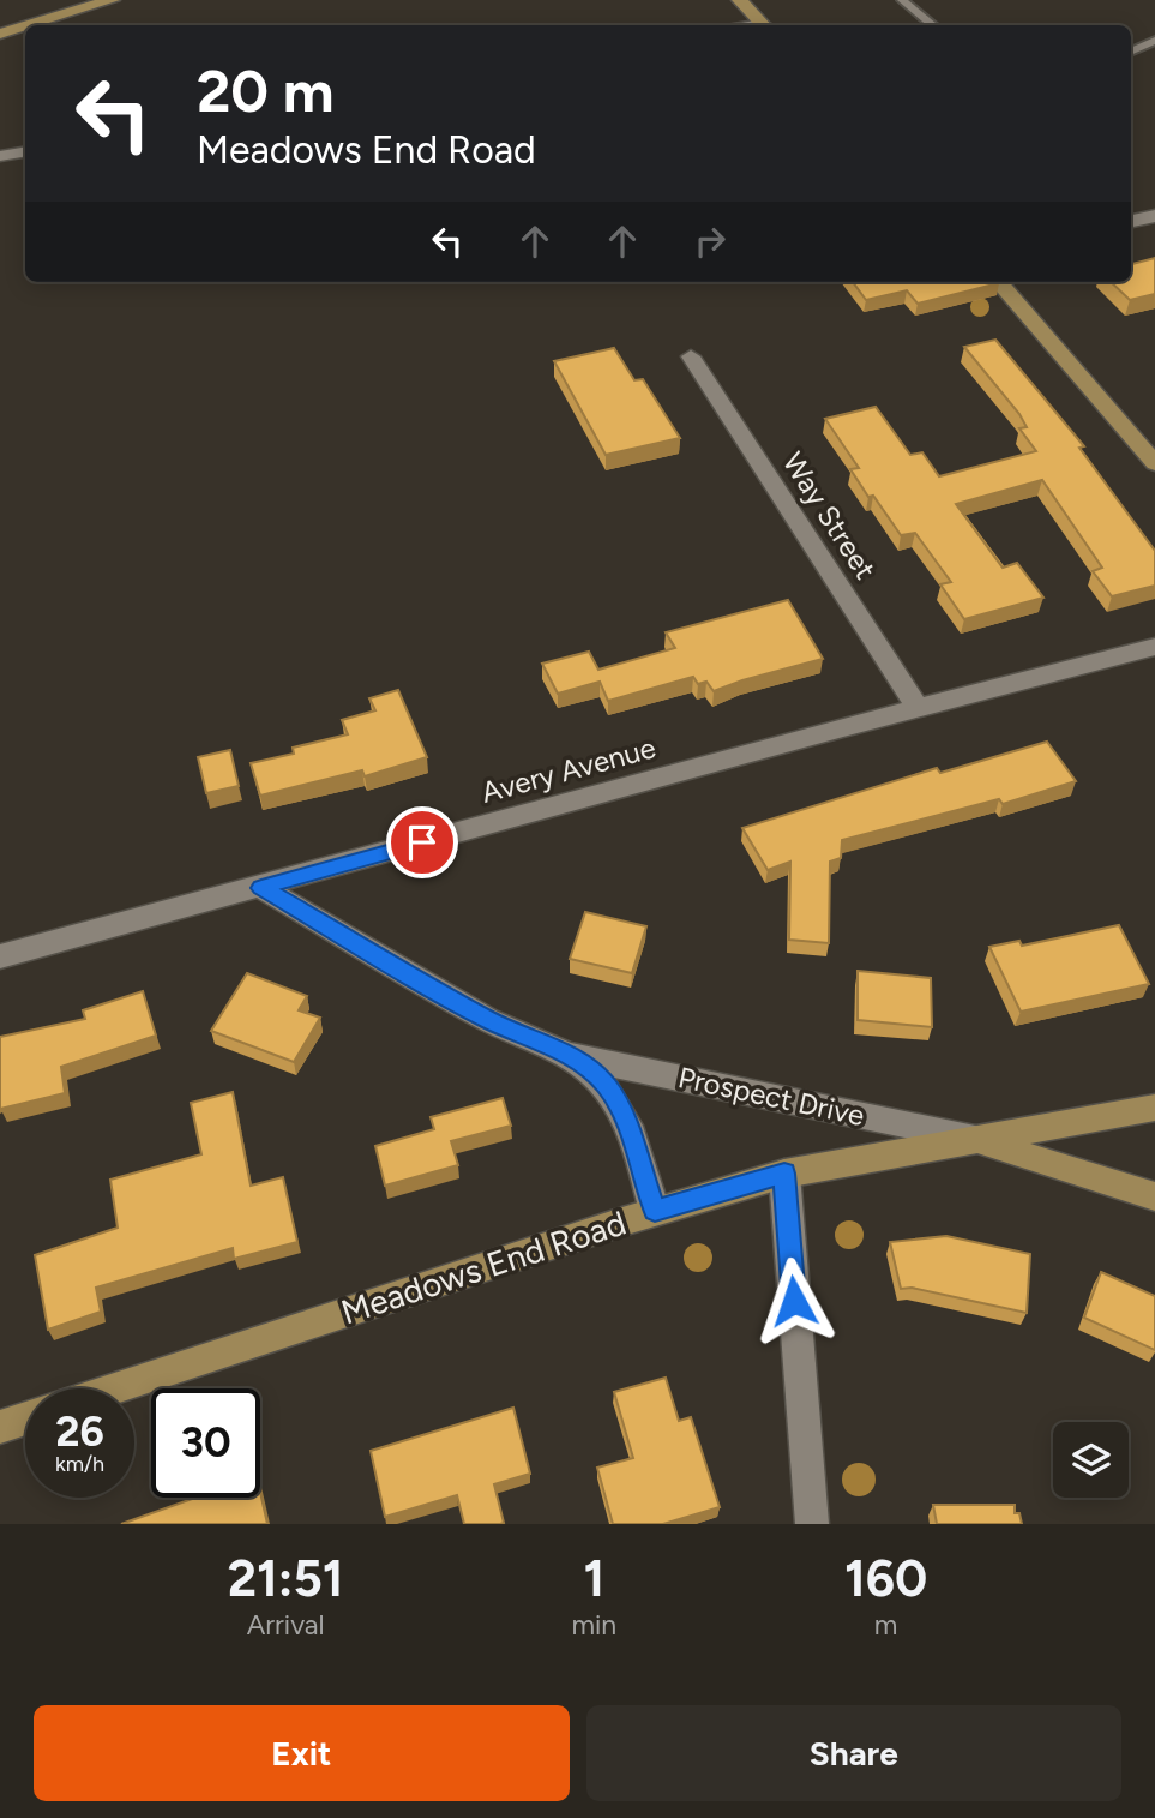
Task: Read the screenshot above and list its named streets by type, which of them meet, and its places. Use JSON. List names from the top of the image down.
{
  "streets": {
    "street": [
      "Way Street",
      "Avery Avenue",
      "Prospect Drive",
      "Meadows End Road"
    ]
  },
  "crossings": [
    ["Way Street", "Avery Avenue"],
    ["Avery Avenue", "Prospect Drive"],
    ["Prospect Drive", "Meadows End Road"]
  ],
  "page": {
    "turn": ["20 m", "Meadows End Road"],
    "speed": "26 km/h",
    "limit": "30",
    "eta": [
      "21:51",
      "Arrival",
      "1",
      "min",
      "160",
      "m"
    ],
    "buttons": ["Exit", "Share"]
  }
}
